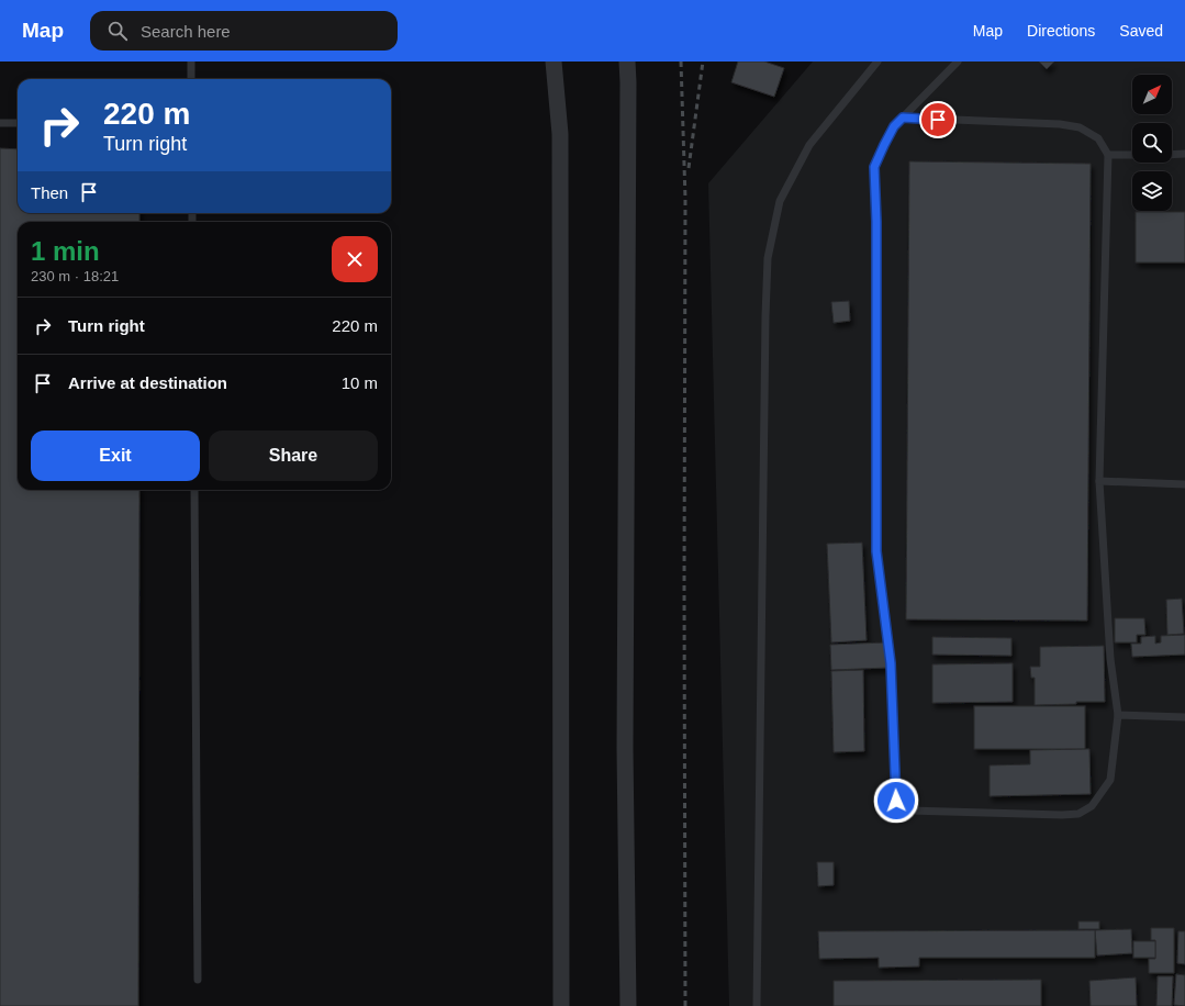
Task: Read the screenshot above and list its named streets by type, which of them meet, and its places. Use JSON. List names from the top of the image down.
{
  "north": "top right",
  "page": {
    "header": "Map",
    "search": "Search here",
    "nav": ["Map", "Directions", "Saved"],
    "turn": ["220 m", "Turn right"],
    "then": "Then",
    "heading": ["1 min", "230 m · 18:21"],
    "list": [
      {
        "name": "Turn right",
        "value": "220 m"
      },
      {
        "name": "Arrive at destination",
        "value": "10 m"
      }
    ],
    "buttons": ["Exit", "Share"]
  }
}
